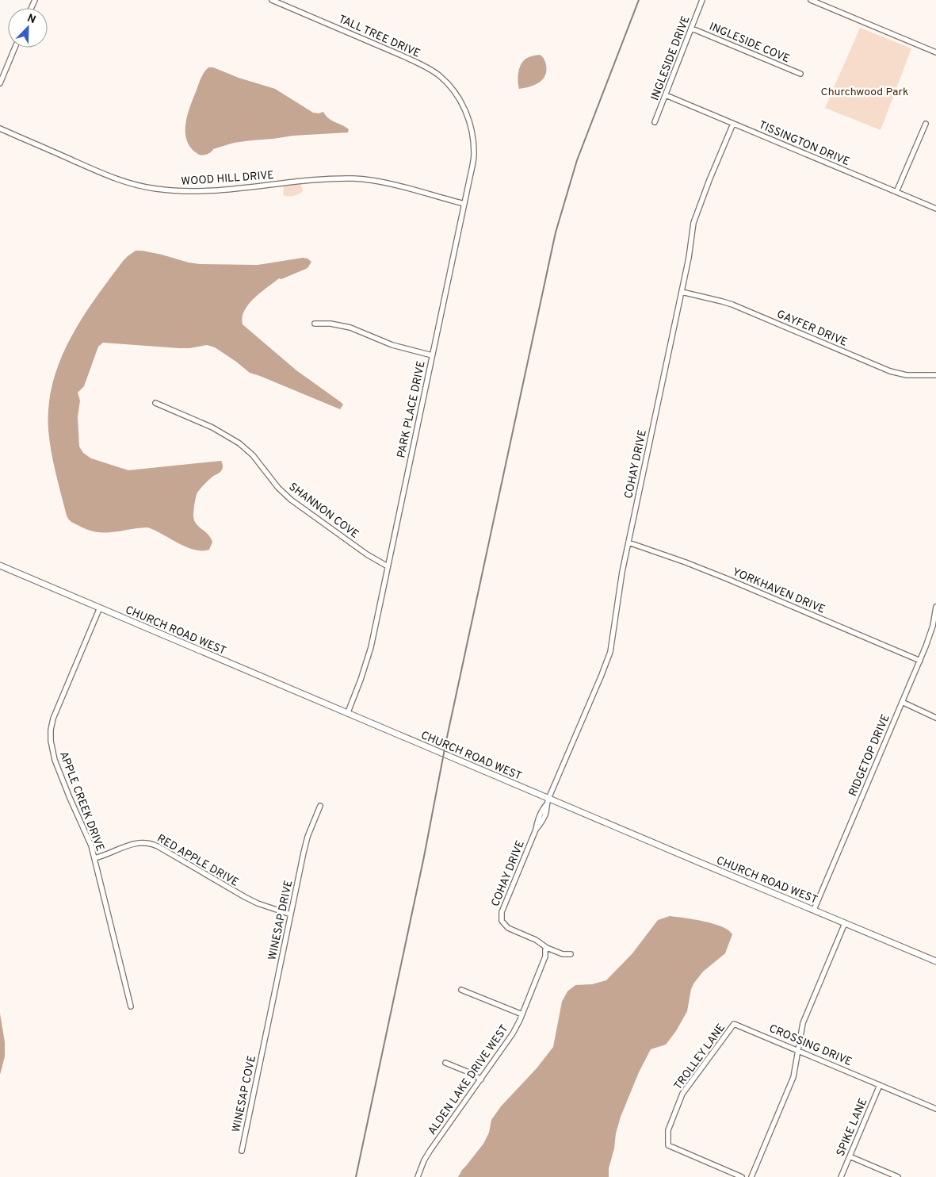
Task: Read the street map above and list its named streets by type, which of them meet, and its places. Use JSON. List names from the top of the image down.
{
  "streets": {
    "street": [
      "TALL TREE DRIVE",
      "INGLESIDE COVE",
      "INGLESIDE DRIVE",
      "TISSINGTON DRIVE",
      "WOOD HILL DRIVE",
      "GAYFER DRIVE",
      "PARK PLACE DRIVE",
      "COHAY DRIVE",
      "SHANNON COVE",
      "YORKHAVEN DRIVE",
      "CHURCH ROAD WEST",
      "RIDGETOP DRIVE",
      "APPLE CREEK DRIVE",
      "RED APPLE DRIVE",
      "WINESAP DRIVE",
      "CROSSING DRIVE",
      "TROLLEY LANE",
      "ALDEN LAKE DRIVE WEST",
      "WINESAP COVE",
      "SPIKE LANE"
    ]
  },
  "crossings": [
    ["TALL TREE DRIVE", "PARK PLACE DRIVE"],
    ["INGLESIDE COVE", "INGLESIDE DRIVE"],
    ["INGLESIDE DRIVE", "TISSINGTON DRIVE"],
    ["TISSINGTON DRIVE", "COHAY DRIVE"],
    ["WOOD HILL DRIVE", "PARK PLACE DRIVE"],
    ["GAYFER DRIVE", "COHAY DRIVE"],
    ["PARK PLACE DRIVE", "SHANNON COVE"],
    ["PARK PLACE DRIVE", "CHURCH ROAD WEST"],
    ["COHAY DRIVE", "YORKHAVEN DRIVE"],
    ["COHAY DRIVE", "CHURCH ROAD WEST"],
    ["COHAY DRIVE", "ALDEN LAKE DRIVE WEST"],
    ["YORKHAVEN DRIVE", "RIDGETOP DRIVE"],
    ["CHURCH ROAD WEST", "RIDGETOP DRIVE"],
    ["CHURCH ROAD WEST", "APPLE CREEK DRIVE"],
    ["APPLE CREEK DRIVE", "RED APPLE DRIVE"],
    ["RED APPLE DRIVE", "WINESAP DRIVE"],
    ["WINESAP DRIVE", "WINESAP COVE"],
    ["CROSSING DRIVE", "TROLLEY LANE"],
    ["CROSSING DRIVE", "SPIKE LANE"]
  ],
  "parks": ["Churchwood Park"],
  "north": "top right"
}
